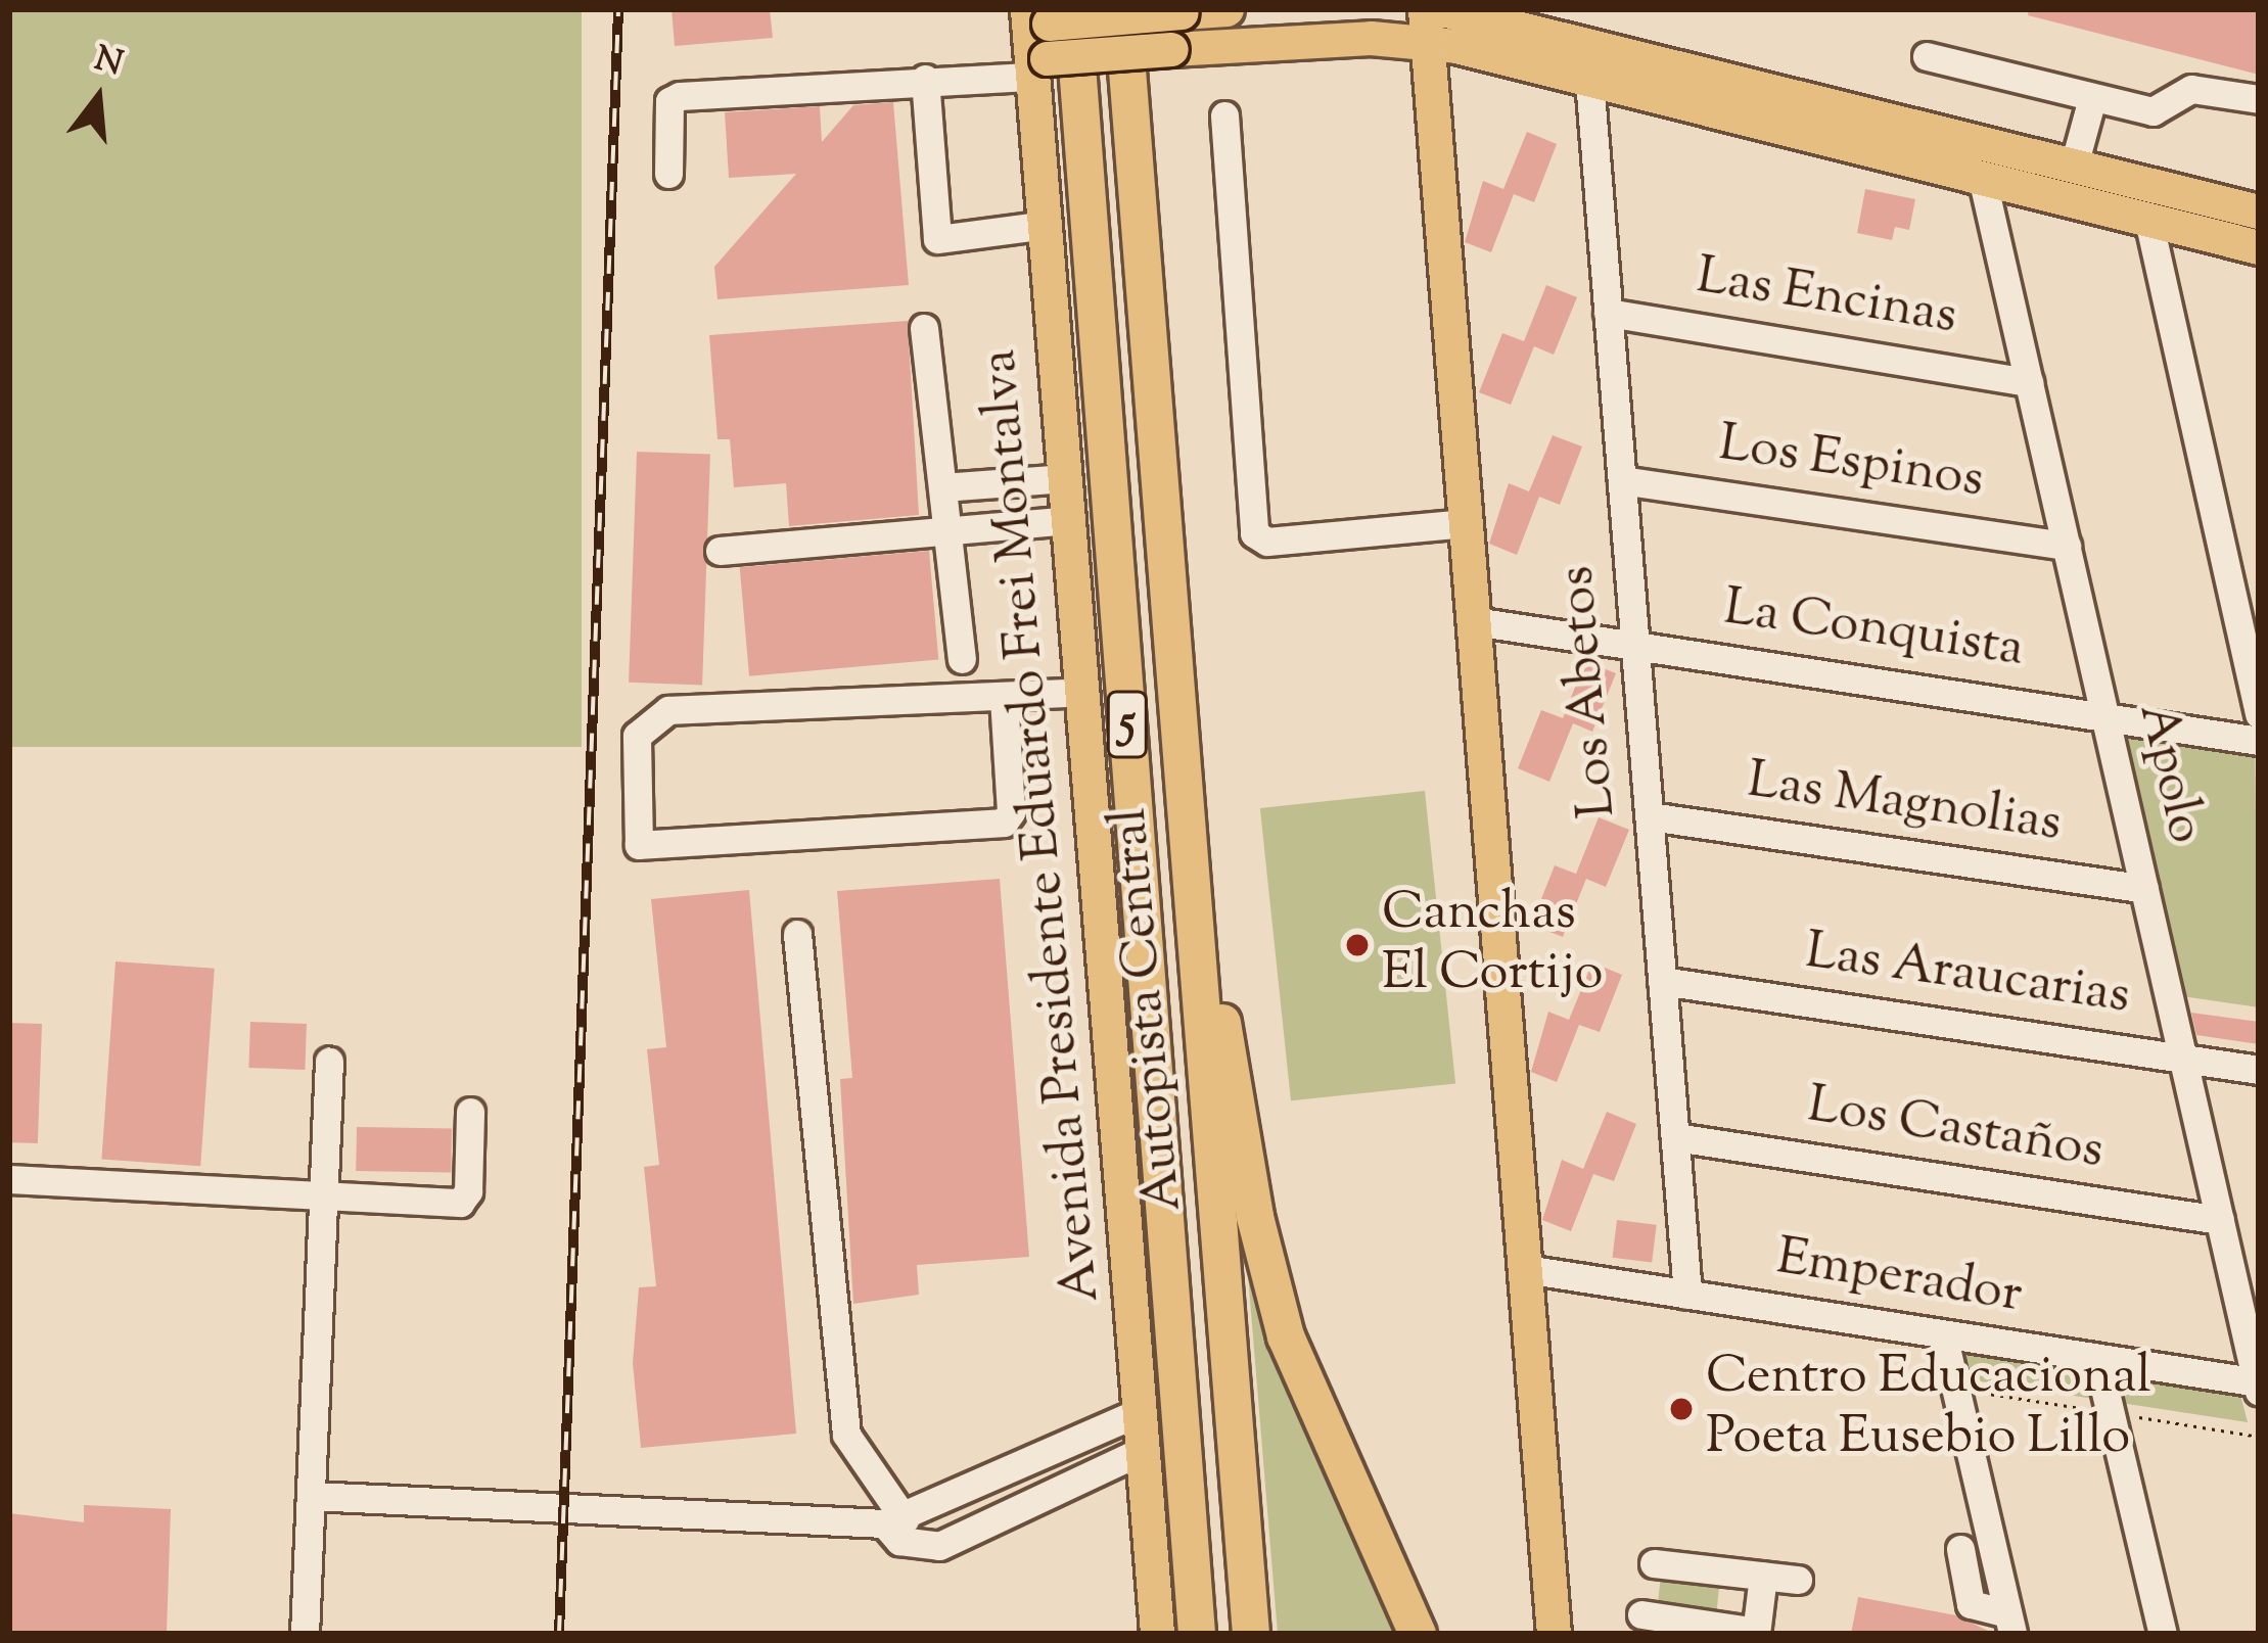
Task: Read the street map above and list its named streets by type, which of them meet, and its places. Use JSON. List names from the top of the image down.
{
  "streets": {
    "highway": ["5", "Autopista Central"],
    "main road": ["Avenida Presidente Eduardo Frei Montalva"],
    "street": [
      "Las Encinas",
      "Los Espinos",
      "La Conquista",
      "Los Abetos",
      "Apolo",
      "Las Magnolias",
      "Las Araucarias",
      "Los Castaños",
      "Emperador"
    ]
  },
  "crossings": [
    ["Las Encinas", "Los Abetos"],
    ["Las Encinas", "Apolo"],
    ["Los Espinos", "Los Abetos"],
    ["Los Espinos", "Apolo"],
    ["La Conquista", "Los Abetos"],
    ["La Conquista", "Apolo"],
    ["Los Abetos", "Las Magnolias"],
    ["Los Abetos", "Las Araucarias"],
    ["Los Abetos", "Los Castaños"],
    ["Los Abetos", "Emperador"],
    ["Apolo", "Las Magnolias"],
    ["Apolo", "Las Araucarias"],
    ["Apolo", "Los Castaños"],
    ["Apolo", "Emperador"],
    ["Avenida Presidente Eduardo Frei Montalva", "Autopista Central"]
  ],
  "places": ["Canchas El Cortijo", "Centro Educacional Poeta Eusebio Lillo"],
  "north": "top"
}
